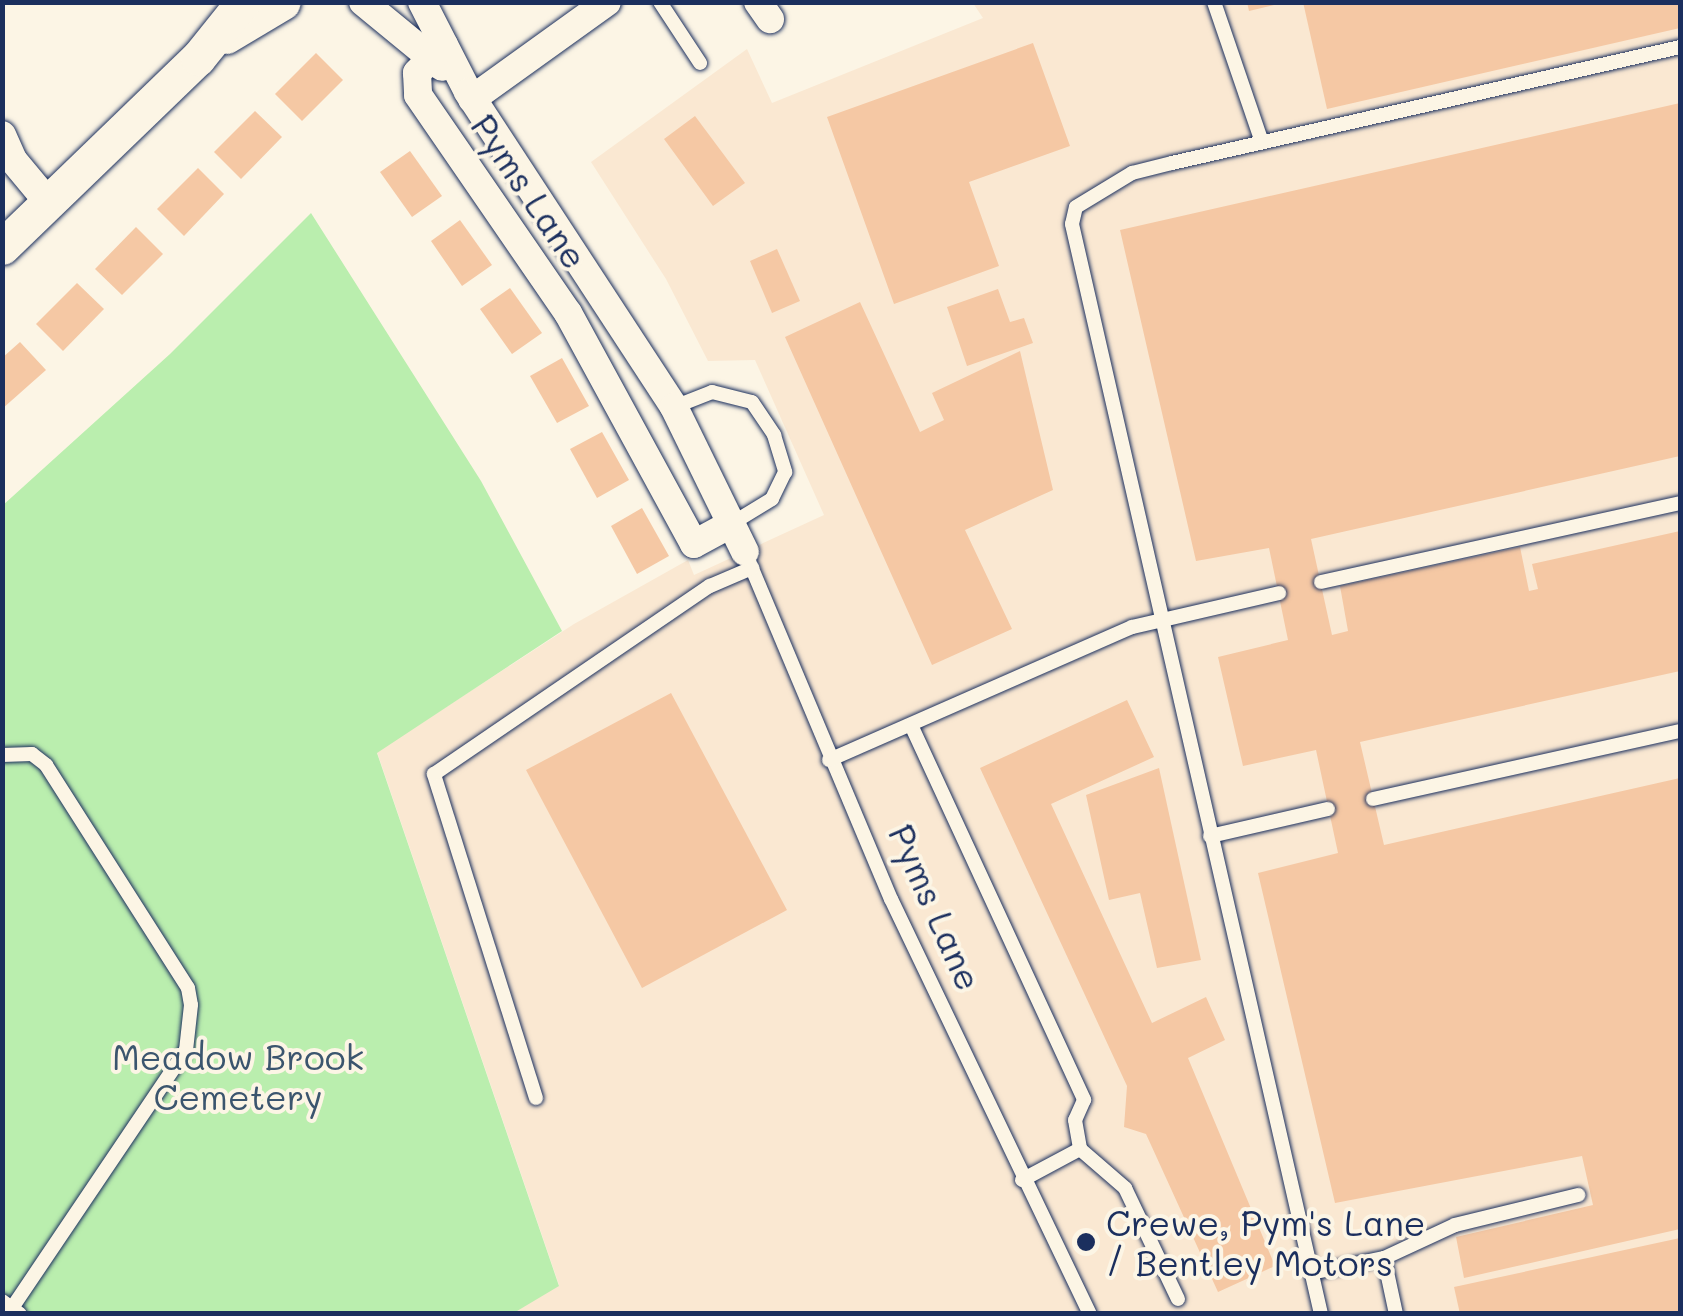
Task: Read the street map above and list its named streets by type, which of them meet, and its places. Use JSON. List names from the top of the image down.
{
  "streets": {
    "street": ["Pyms Lane"]
  },
  "parks": ["Meadow Brook Cemetery"],
  "places": ["Crewe, Pym's Lane / Bentley Motors"]
}
